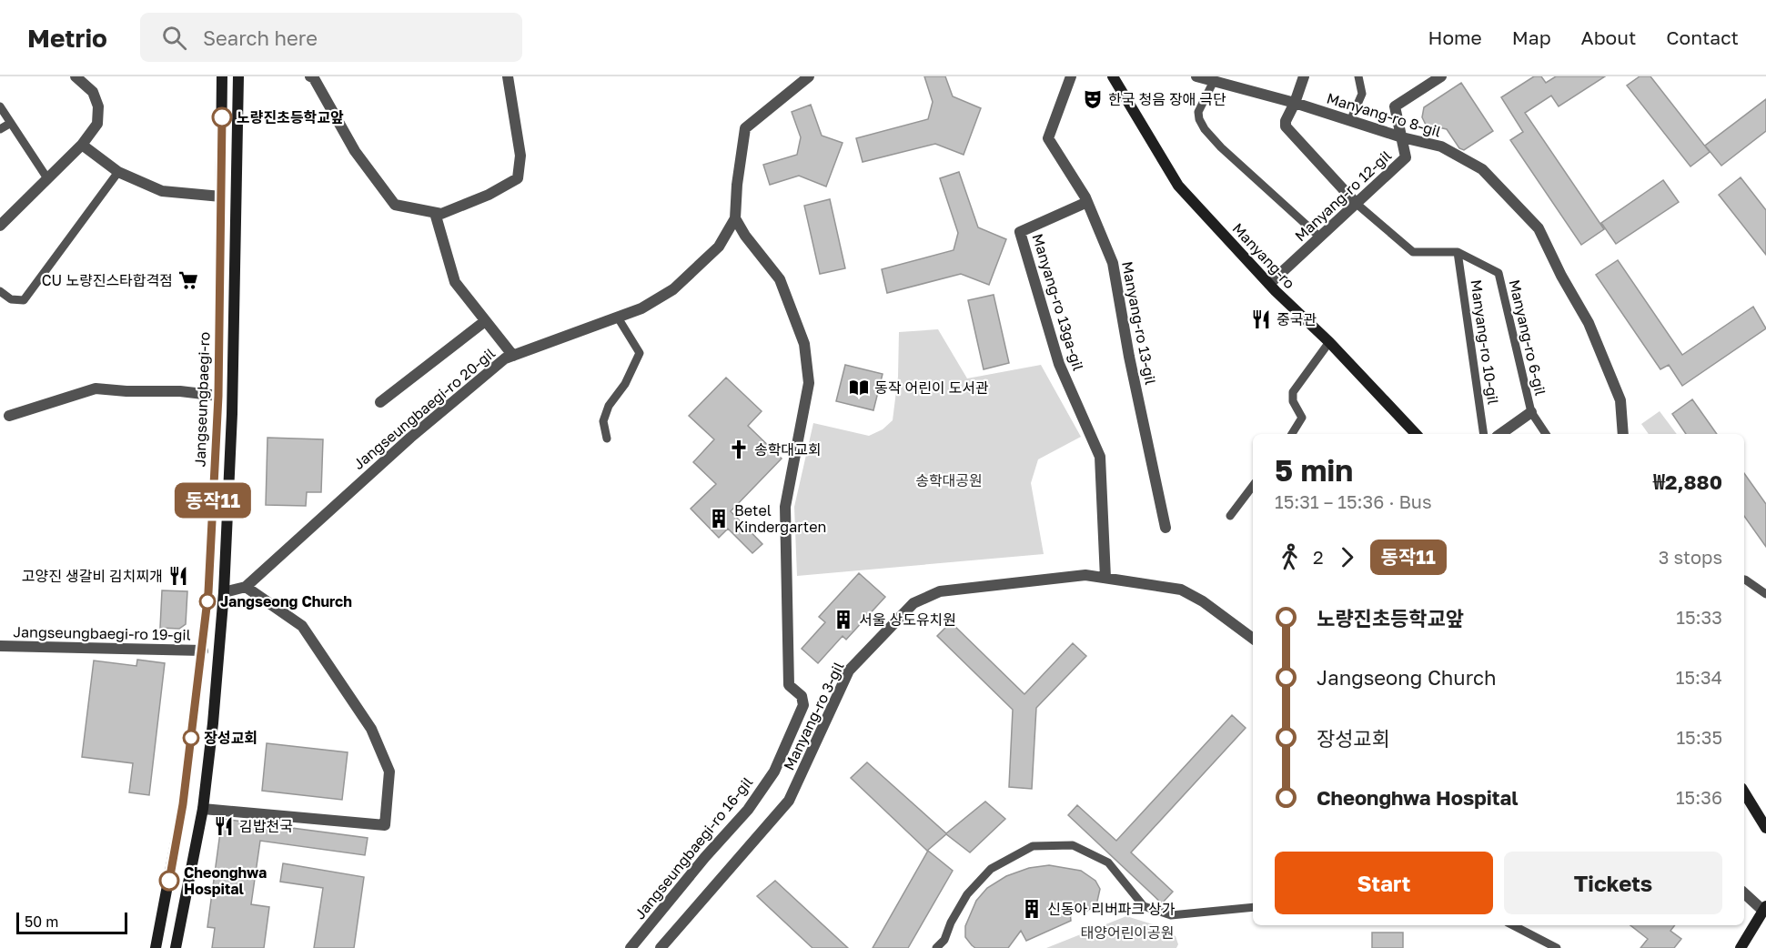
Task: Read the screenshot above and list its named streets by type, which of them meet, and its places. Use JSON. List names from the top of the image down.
{
  "streets": {
    "street": [
      "Manyang-ro 8-gil",
      "Manyang-ro 12-gil",
      "Manyang-ro",
      "Manyang-ro 13ga-gil",
      "Manyang-ro 13-gil",
      "Jangseungbaegi-ro",
      "Jangseungbaegi-ro 20-gil",
      "Jangseungbaegi-ro 19-gil",
      "Manyang-ro 3-gil",
      "Jangseungbaegi-ro 16-gil"
    ],
    "lane": ["Manyang-ro 6-gil", "Manyang-ro 10-gil"]
  },
  "crossings": [
    ["Manyang-ro 8-gil", "Manyang-ro 12-gil"],
    ["Manyang-ro 12-gil", "Manyang-ro"],
    ["Manyang-ro 12-gil", "Manyang-ro 6-gil"],
    ["Manyang-ro 13ga-gil", "Manyang-ro 13-gil"],
    ["Manyang-ro 13ga-gil", "Manyang-ro 3-gil"],
    ["Manyang-ro 6-gil", "Manyang-ro 10-gil"],
    ["Jangseungbaegi-ro", "Jangseungbaegi-ro 20-gil"],
    ["Jangseungbaegi-ro", "Jangseungbaegi-ro 19-gil"],
    ["Jangseungbaegi-ro 20-gil", "Jangseungbaegi-ro 16-gil"]
  ],
  "parks": ["송학대공원", "태양어린이공원"],
  "places": {
    "theatre": ["한국 청음 장애 극단"],
    "other": [
      "노량진초등학교앞",
      "Jangseong Church",
      "장성교회",
      "Cheonghwa Hospital"
    ],
    "supermarket": ["CU 노량진스타합격점"],
    "restaurant": ["중국관", "고양진 생갈비 김치찌개", "김밥천국"],
    "library": ["동작 어린이 도서관"],
    "church": ["송학대교회"],
    "building": ["Betel Kindergarten", "서울 상도유치원", "신동아 리버파크 상가"]
  },
  "lines": ["bus line 동작11"],
  "scale_bar": "50 m",
  "page": {
    "header": "Metrio",
    "search": "Search here",
    "nav": [
      "Home",
      "Map",
      "About",
      "Contact"
    ],
    "on_map": "동작11",
    "heading": ["5 min", "15:31 – 15:36 · Bus", "₩2,880"],
    "legs": ["2", "동작11", "3 stops"],
    "list": [
      {
        "name": "노량진초등학교앞",
        "value": "15:33"
      },
      {
        "name": "Jangseong Church",
        "value": "15:34"
      },
      {
        "name": "장성교회",
        "value": "15:35"
      },
      {
        "name": "Cheonghwa Hospital",
        "value": "15:36"
      }
    ],
    "buttons": ["Start", "Tickets"],
    "scale": "50 m"
  }
}
